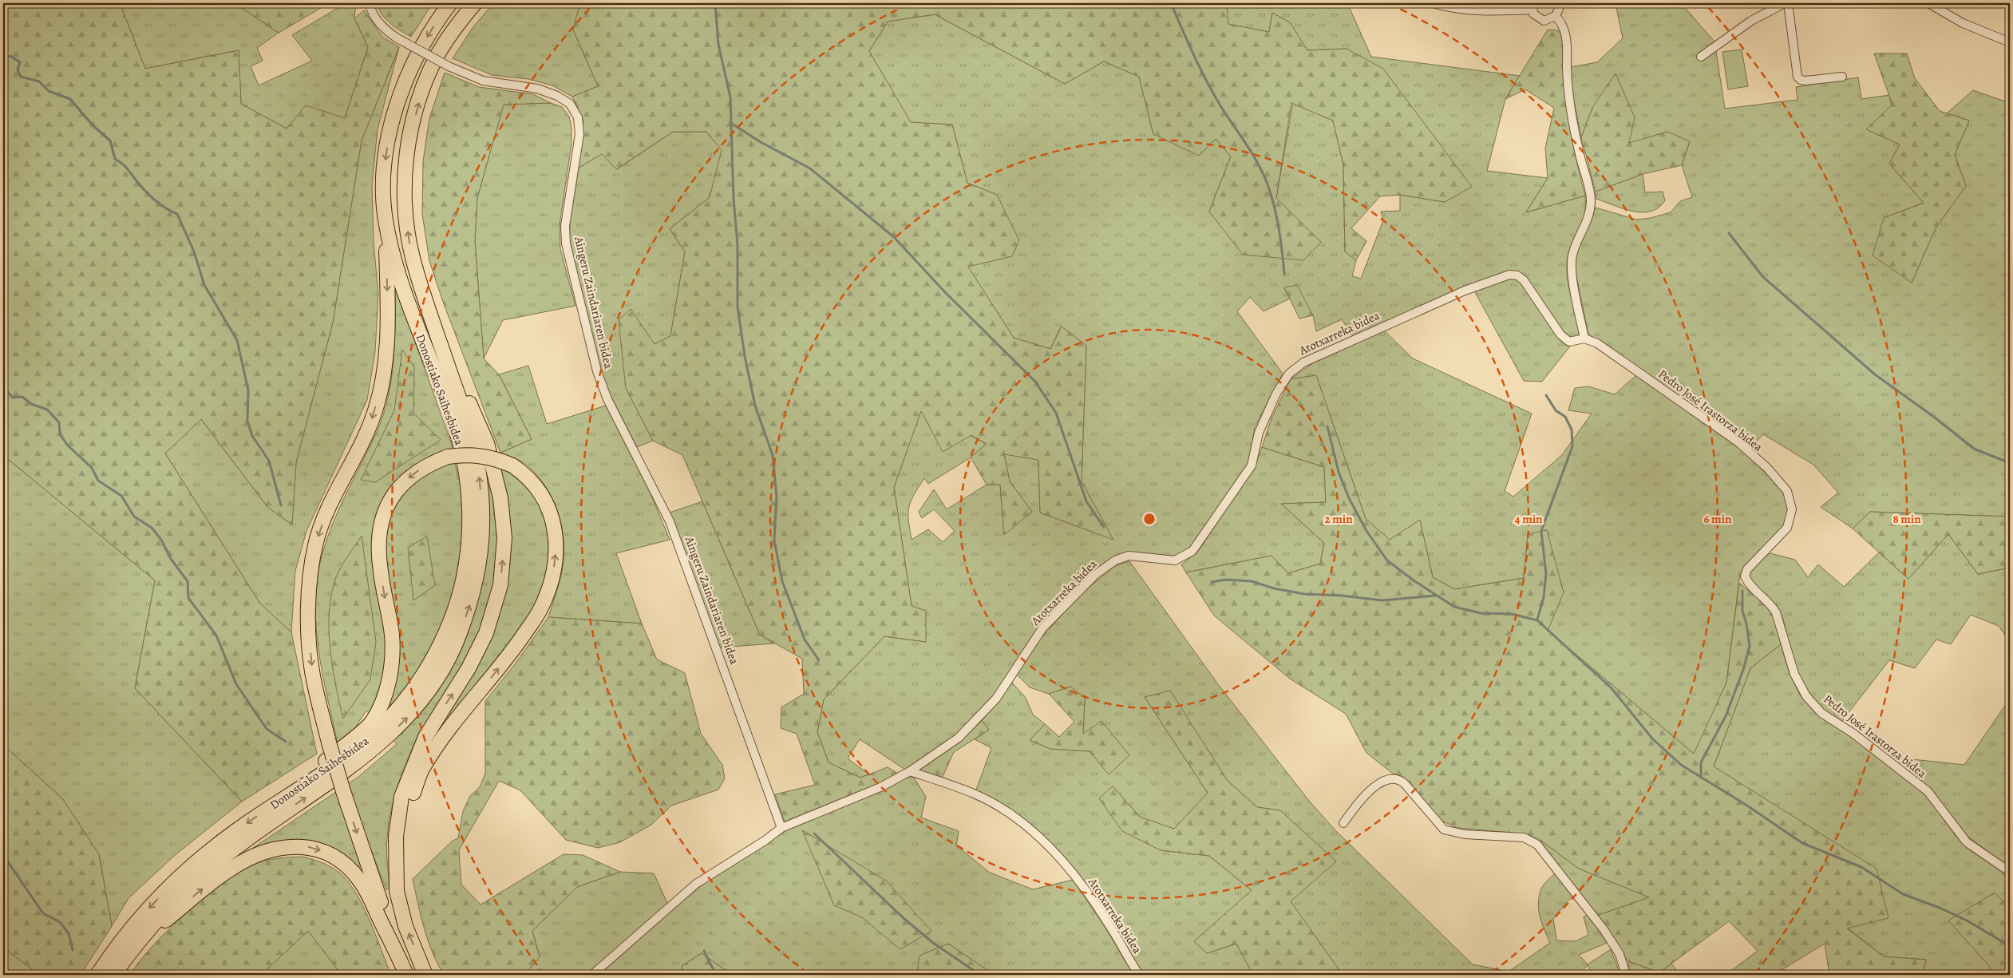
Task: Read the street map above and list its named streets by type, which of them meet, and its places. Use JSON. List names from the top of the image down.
{
  "streets": {
    "highway": ["Donostiako Saihesbidea"],
    "street": ["Aingeru Zaindariaren bidea", "Atotxarreka bidea", "Pedro José Irastorza bidea"]
  },
  "crossings": [
    ["Aingeru Zaindariaren bidea", "Atotxarreka bidea"],
    ["Atotxarreka bidea", "Pedro José Irastorza bidea"]
  ],
  "rings": [
    "2 min",
    "4 min",
    "6 min",
    "8 min"
  ]
}
